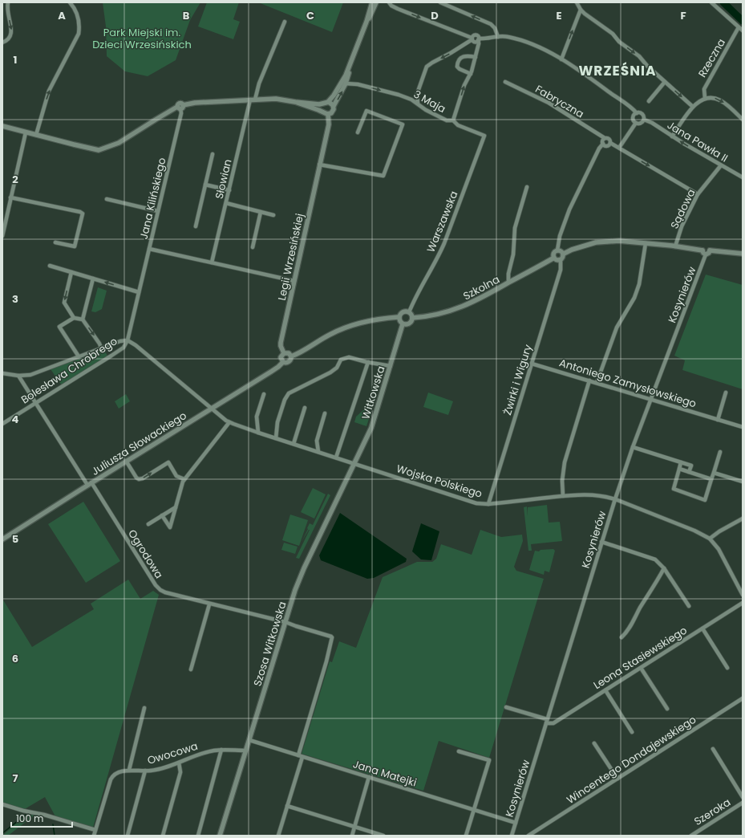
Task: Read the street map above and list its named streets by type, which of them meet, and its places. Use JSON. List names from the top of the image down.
{
  "streets": {
    "street": [
      "Rzeczna",
      "3 Maja",
      "Fabryczna",
      "Jana Pawła II",
      "Słowian",
      "Jana Kilińskiego",
      "Sądowa",
      "Warszawska",
      "Legii Wrzesińskiej",
      "Szkolna",
      "Kosynierów",
      "Bolesława Chrobrego",
      "Żwirki i Wigury",
      "Antoniego Zamysłowskiego",
      "Witkowska",
      "Juliusza Słowackiego",
      "Wojska Polskiego",
      "Ogrodowa",
      "Szosa Witkowska",
      "Leona Stasiewskiego",
      "Owocowa",
      "Wincentego Dondajewskiego",
      "Jana Matejki",
      "Szeroka"
    ]
  },
  "crossings": [
    ["3 Maja", "Warszawska"],
    ["Jana Pawła II", "Sądowa"],
    ["Jana Kilińskiego", "Bolesława Chrobrego"],
    ["Jana Kilińskiego", "Wojska Polskiego"],
    ["Warszawska", "Szkolna"],
    ["Warszawska", "Witkowska"],
    ["Legii Wrzesińskiej", "Juliusza Słowackiego"],
    ["Szkolna", "Żwirki i Wigury"],
    ["Szkolna", "Witkowska"],
    ["Kosynierów", "Antoniego Zamysłowskiego"],
    ["Kosynierów", "Wojska Polskiego"],
    ["Kosynierów", "Leona Stasiewskiego"],
    ["Kosynierów", "Jana Matejki"],
    ["Bolesława Chrobrego", "Wojska Polskiego"],
    ["Bolesława Chrobrego", "Ogrodowa"],
    ["Żwirki i Wigury", "Antoniego Zamysłowskiego"],
    ["Żwirki i Wigury", "Wojska Polskiego"],
    ["Witkowska", "Wojska Polskiego"],
    ["Witkowska", "Szosa Witkowska"],
    ["Juliusza Słowackiego", "Wojska Polskiego"],
    ["Juliusza Słowackiego", "Ogrodowa"],
    ["Wojska Polskiego", "Szosa Witkowska"],
    ["Ogrodowa", "Szosa Witkowska"],
    ["Ogrodowa", "Jana Matejki"],
    ["Szosa Witkowska", "Owocowa"],
    ["Szosa Witkowska", "Jana Matejki"]
  ],
  "one_way": ["3 Maja", "Jana Pawła II"],
  "districts": ["WRZEŚNIA"],
  "parks": ["Park Miejski im. Dzieci Wrzesińskich"],
  "scale_bar": "100 m",
  "grid": {
    "columns": [
      "A",
      "B",
      "C",
      "D",
      "E",
      "F"
    ],
    "rows": [
      "1",
      "2",
      "3",
      "4",
      "5",
      "6",
      "7"
    ]
  }
}
